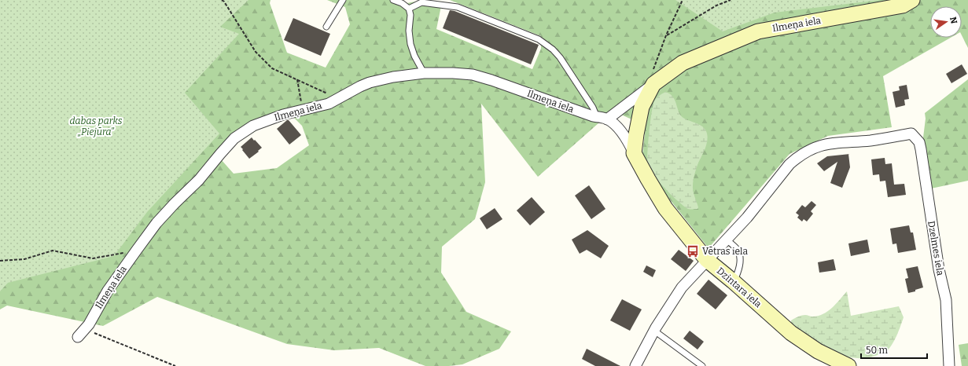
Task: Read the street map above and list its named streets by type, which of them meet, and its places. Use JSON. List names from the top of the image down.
{
  "streets": {
    "street": ["Ilmeņa iela", "Dzelmes iela", "Dzintara iela"]
  },
  "crossings": [
    ["Ilmeņa iela", "Dzintara iela"]
  ],
  "parks": ["dabas parks „Piejūra”"],
  "places": {
    "bus stop": ["Vētras iela"]
  },
  "scale_bar": "50 m",
  "north": "right"
}
